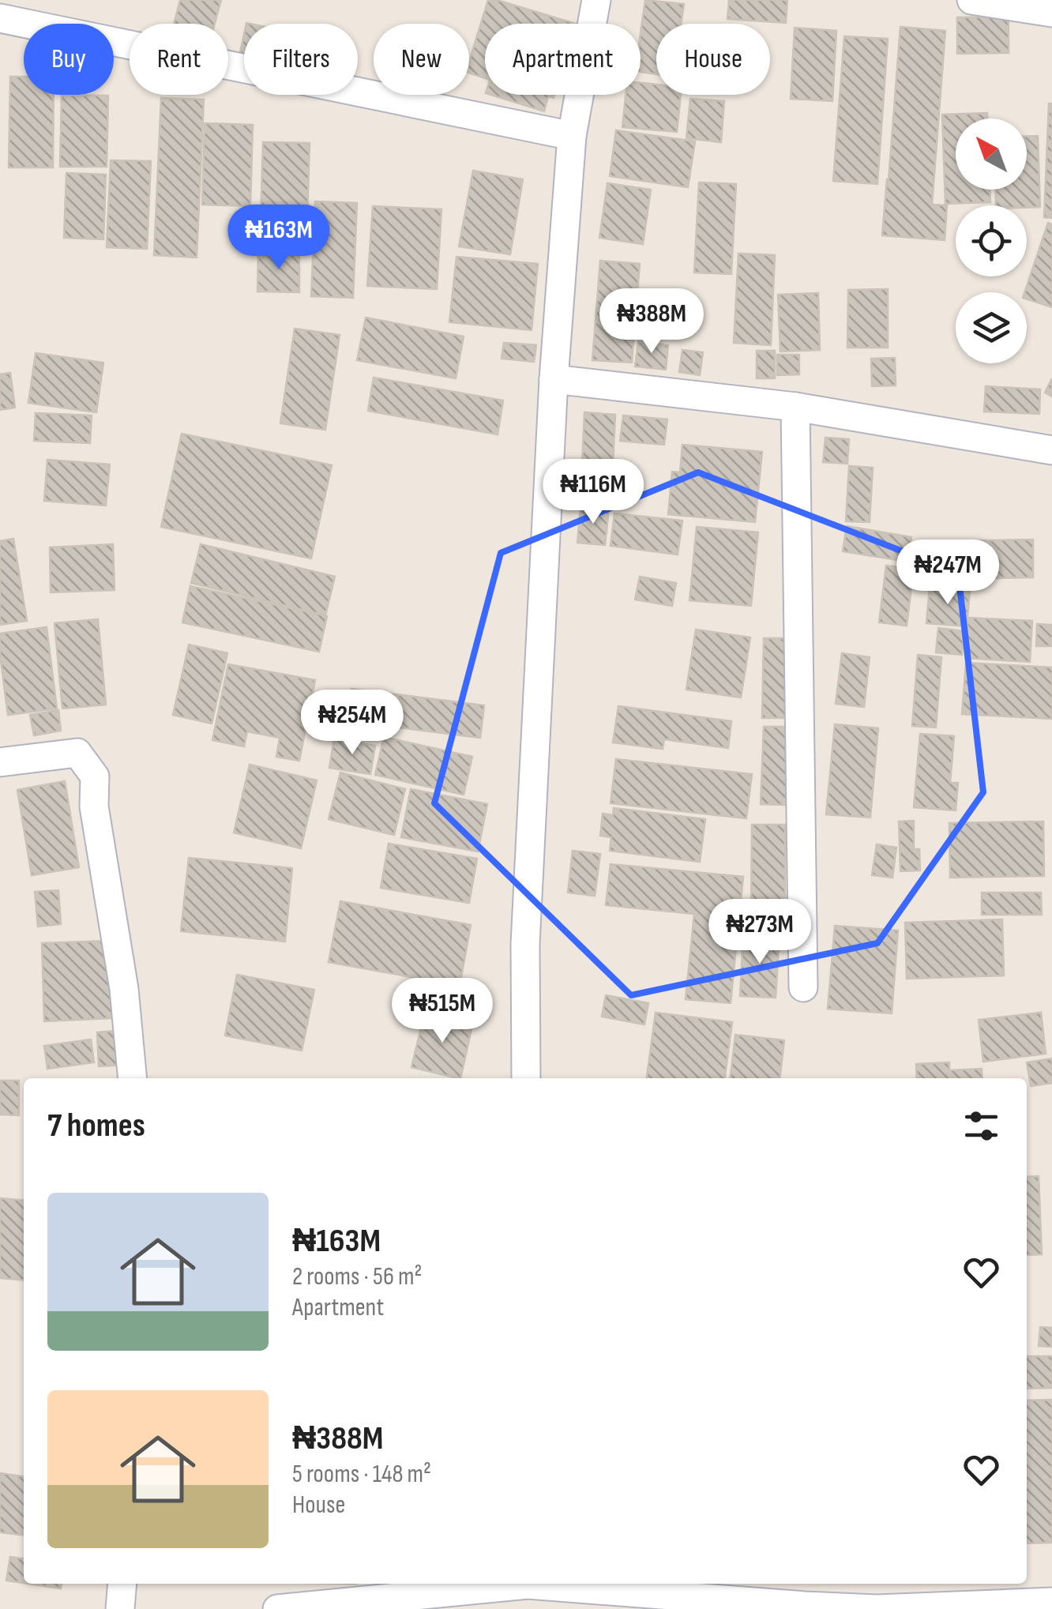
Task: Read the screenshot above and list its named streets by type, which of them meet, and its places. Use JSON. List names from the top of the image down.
{
  "north": "top left",
  "page": {
    "chip": [
      "Buy",
      "Rent",
      "Filters",
      "New",
      "Apartment",
      "House"
    ],
    "price": [
      "₦163M",
      "₦388M",
      "₦116M",
      "₦247M",
      "₦254M",
      "₦273M",
      "₦515M"
    ],
    "heading": "7 homes",
    "list": [
      {
        "name": "₦163M",
        "note": "2 rooms · 56 m² · Apartment"
      },
      {
        "name": "₦388M",
        "note": "5 rooms · 148 m² · House"
      }
    ]
  }
}
